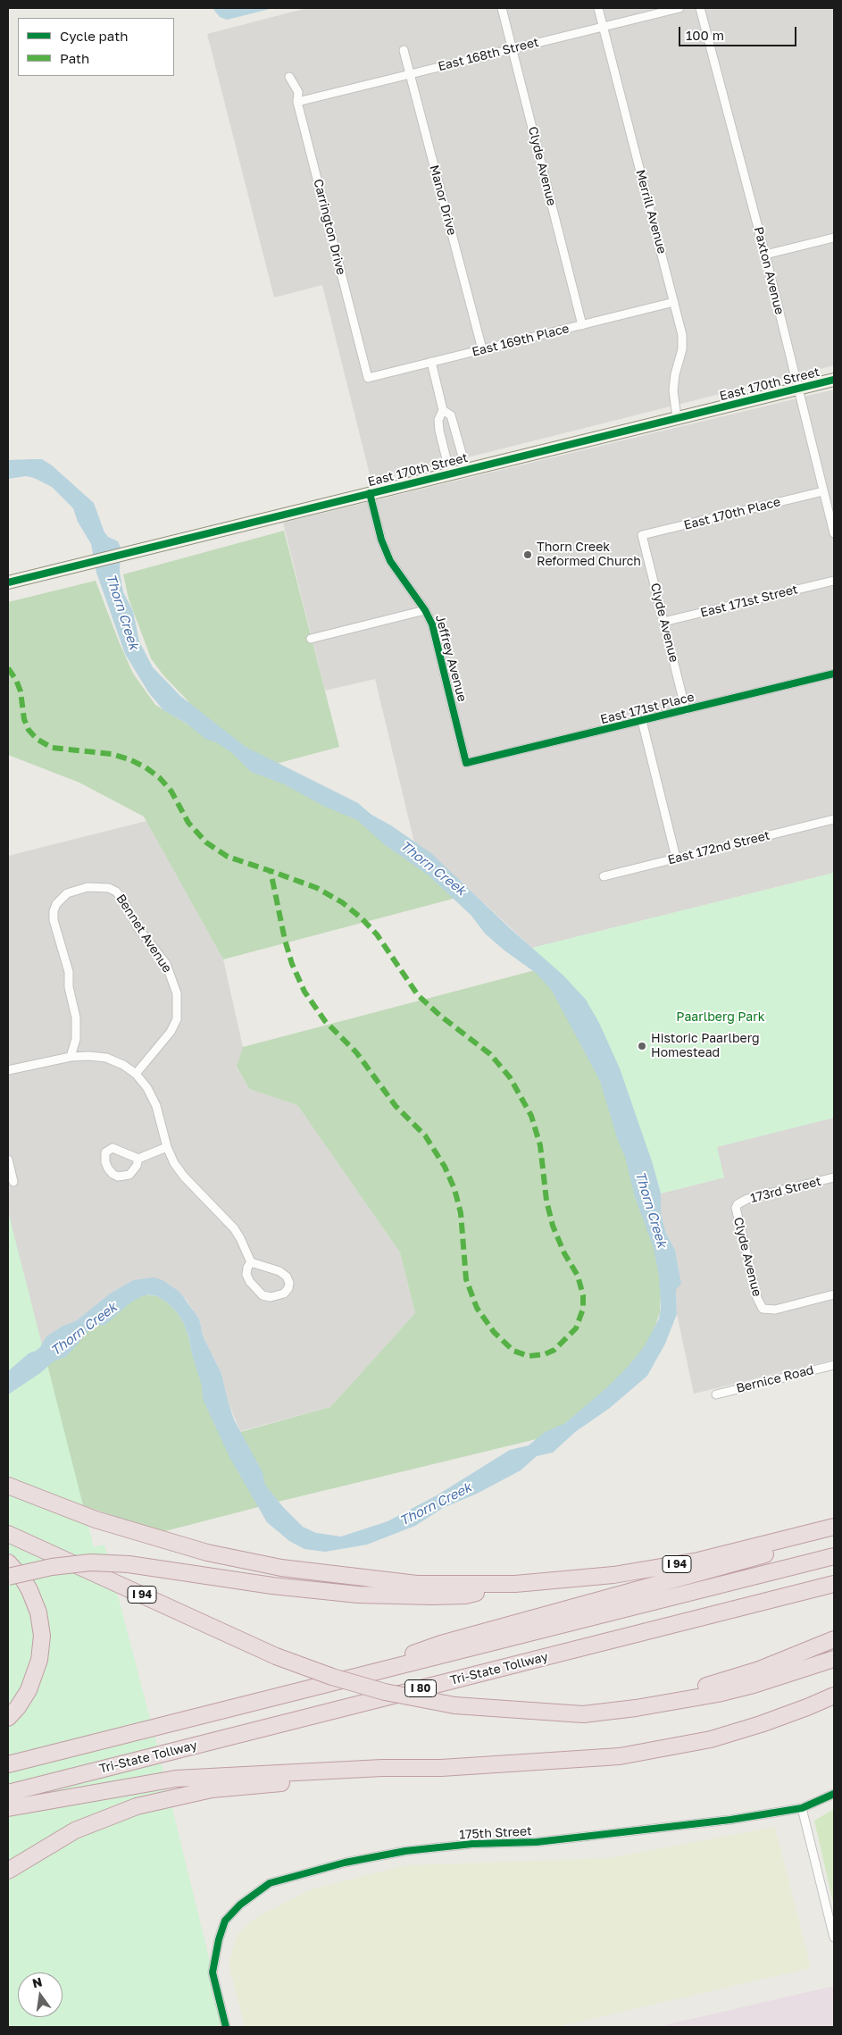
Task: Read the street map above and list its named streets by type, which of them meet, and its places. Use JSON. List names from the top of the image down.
{
  "streets": {
    "highway": ["I 94", "Tri-State Tollway", "I 80"],
    "street": [
      "East 168th Street",
      "Clyde Avenue",
      "Manor Drive",
      "Merrill Avenue",
      "Carrington Drive",
      "Paxton Avenue",
      "East 169th Place",
      "East 170th Street",
      "East 170th Place",
      "East 171st Street",
      "Jeffrey Avenue",
      "East 171st Place",
      "East 172nd Street",
      "Bennet Avenue",
      "173rd Street",
      "Bernice Road",
      "175th Street"
    ]
  },
  "crossings": [
    ["East 168th Street", "Clyde Avenue"],
    ["East 168th Street", "Manor Drive"],
    ["East 168th Street", "Merrill Avenue"],
    ["East 168th Street", "Carrington Drive"],
    ["Clyde Avenue", "East 169th Place"],
    ["Clyde Avenue", "East 170th Place"],
    ["Clyde Avenue", "East 171st Street"],
    ["Clyde Avenue", "East 171st Place"],
    ["Clyde Avenue", "173rd Street"],
    ["Manor Drive", "East 169th Place"],
    ["Merrill Avenue", "East 169th Place"],
    ["Merrill Avenue", "East 170th Street"],
    ["Carrington Drive", "East 169th Place"],
    ["Paxton Avenue", "East 170th Street"],
    ["Paxton Avenue", "East 170th Place"],
    ["East 170th Street", "Jeffrey Avenue"],
    ["Jeffrey Avenue", "East 171st Place"]
  ],
  "water": ["Thorn Creek"],
  "parks": ["Paarlberg Park"],
  "places": ["Thorn Creek Reformed Church", "Historic Paarlberg Homestead"],
  "legend": ["Cycle path", "Path"],
  "scale_bar": "100 m",
  "north": "top"
}
